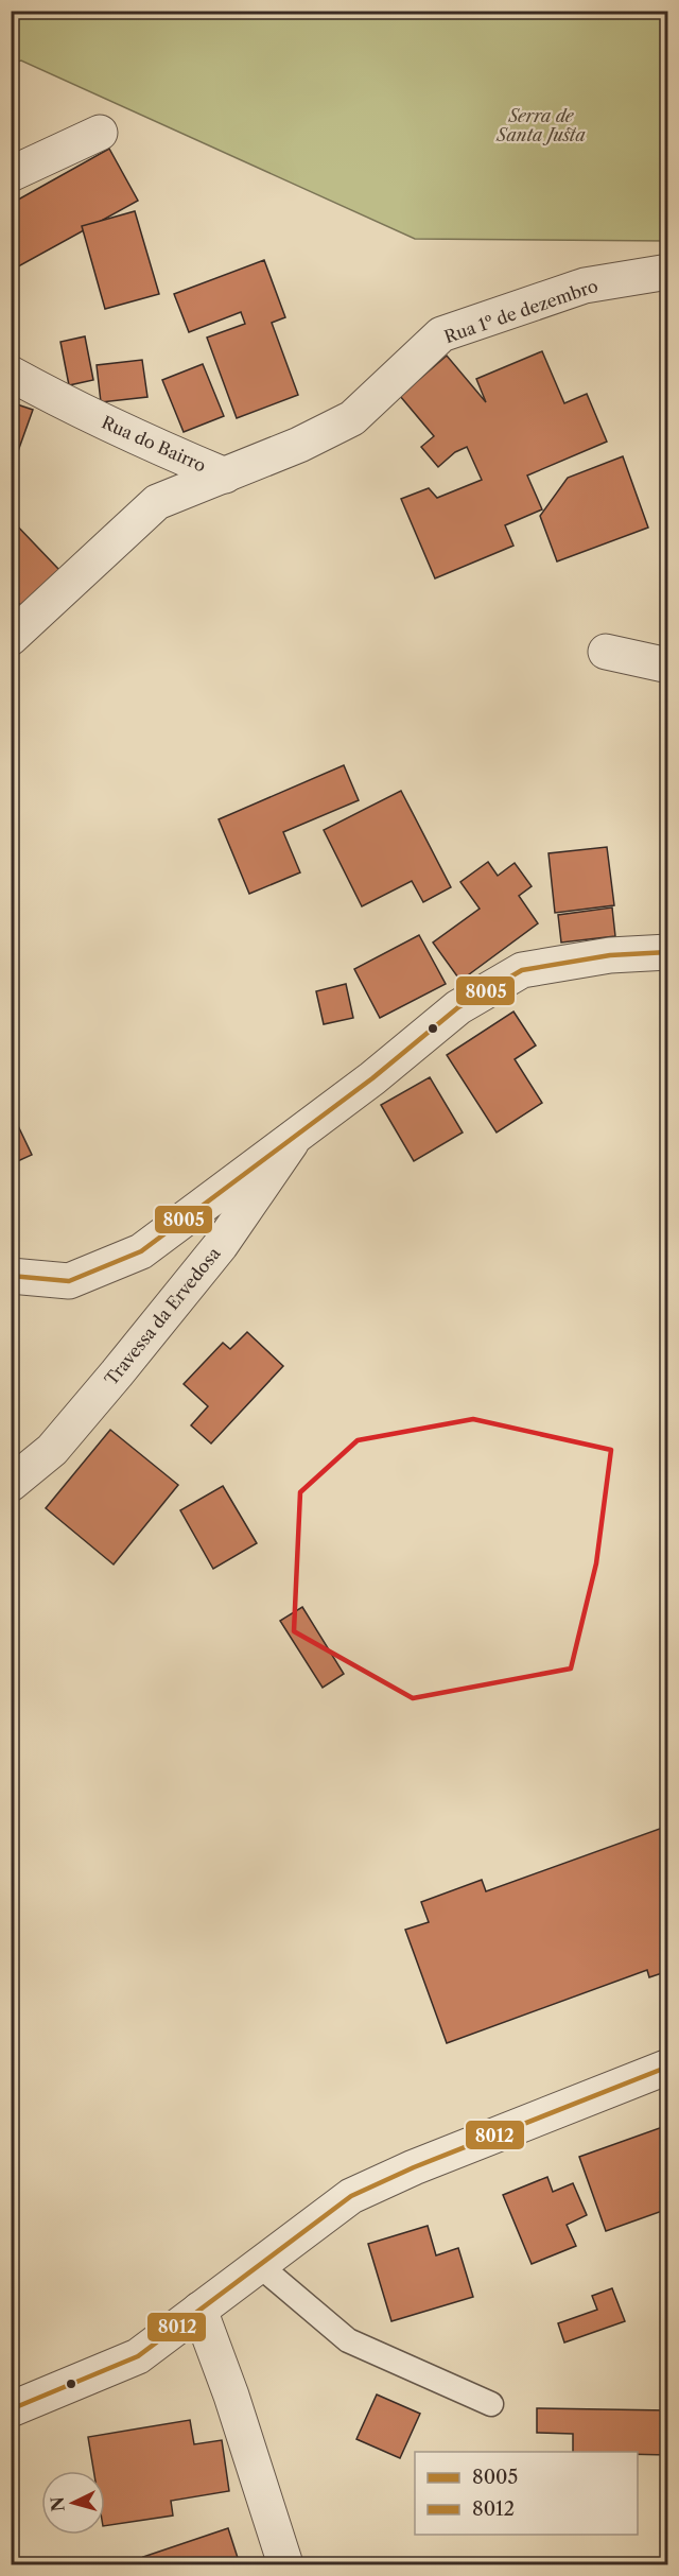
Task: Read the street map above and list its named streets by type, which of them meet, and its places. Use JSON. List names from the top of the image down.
{
  "streets": {
    "street": ["Rua 1º de dezembro", "Rua do Bairro", "Travessa da Ervedosa"]
  },
  "crossings": [
    ["Rua 1º de dezembro", "Rua do Bairro"]
  ],
  "parks": ["Serra de Santa Justa"],
  "lines": ["transit line 8005", "transit line 8012"],
  "legend": ["8005", "8012"],
  "north": "left"
}
